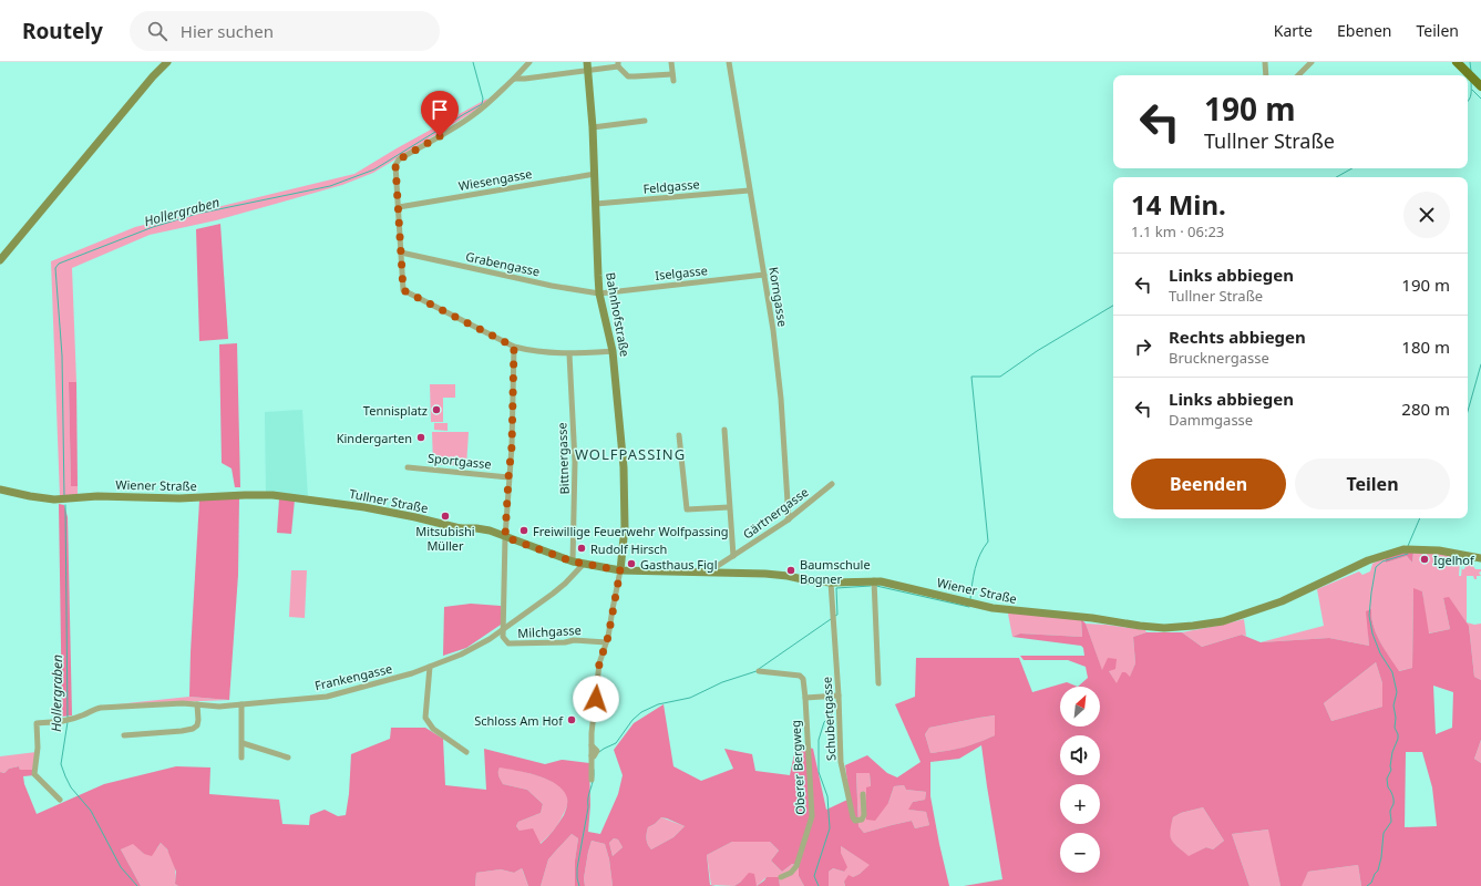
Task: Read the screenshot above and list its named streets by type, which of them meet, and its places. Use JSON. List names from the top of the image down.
{
  "streets": {
    "main road": ["Bahnhofstraße", "Wiener Straße", "Tullner Straße"],
    "street": [
      "Wiesengasse",
      "Feldgasse",
      "Grabengasse",
      "Iselgasse",
      "Korngasse",
      "Bittnergasse",
      "Sportgasse",
      "Gärtnergasse",
      "Milchgasse",
      "Frankengasse",
      "Schubertgasse",
      "Oberer Bergweg"
    ]
  },
  "crossings": [
    ["Wiesengasse", "Bahnhofstraße"],
    ["Feldgasse", "Korngasse"],
    ["Feldgasse", "Bahnhofstraße"],
    ["Grabengasse", "Iselgasse"],
    ["Grabengasse", "Bahnhofstraße"],
    ["Iselgasse", "Korngasse"],
    ["Iselgasse", "Bahnhofstraße"],
    ["Korngasse", "Gärtnergasse"],
    ["Bahnhofstraße", "Wiener Straße"],
    ["Bahnhofstraße", "Tullner Straße"],
    ["Bittnergasse", "Tullner Straße"],
    ["Wiener Straße", "Tullner Straße"],
    ["Wiener Straße", "Gärtnergasse"],
    ["Wiener Straße", "Schubertgasse"],
    ["Tullner Straße", "Frankengasse"],
    ["Milchgasse", "Frankengasse"]
  ],
  "districts": ["WOLFPASSING"],
  "water": ["Hollergraben"],
  "places": [
    "Tennisplatz",
    "Kindergarten",
    "Mitsubishi Müller",
    "Freiwillige Feuerwehr Wolfpassing",
    "Rudolf Hirsch",
    "Igelhof",
    "Gasthaus Figl",
    "Baumschule Bogner",
    "Schloss Am Hof"
  ],
  "north": "top right",
  "page": {
    "header": "Routely",
    "search": "Hier suchen",
    "nav": ["Karte", "Ebenen", "Teilen"],
    "turn": ["190 m", "Tullner Straße"],
    "heading": ["14 Min.", "1.1 km · 06:23"],
    "list": [
      {
        "name": "Links abbiegen",
        "note": "Tullner Straße",
        "value": "190 m"
      },
      {
        "name": "Rechts abbiegen",
        "note": "Brucknergasse",
        "value": "180 m"
      },
      {
        "name": "Links abbiegen",
        "note": "Dammgasse",
        "value": "280 m"
      }
    ],
    "buttons": ["Beenden", "Teilen"],
    "map_buttons": ["+", "−"]
  }
}
